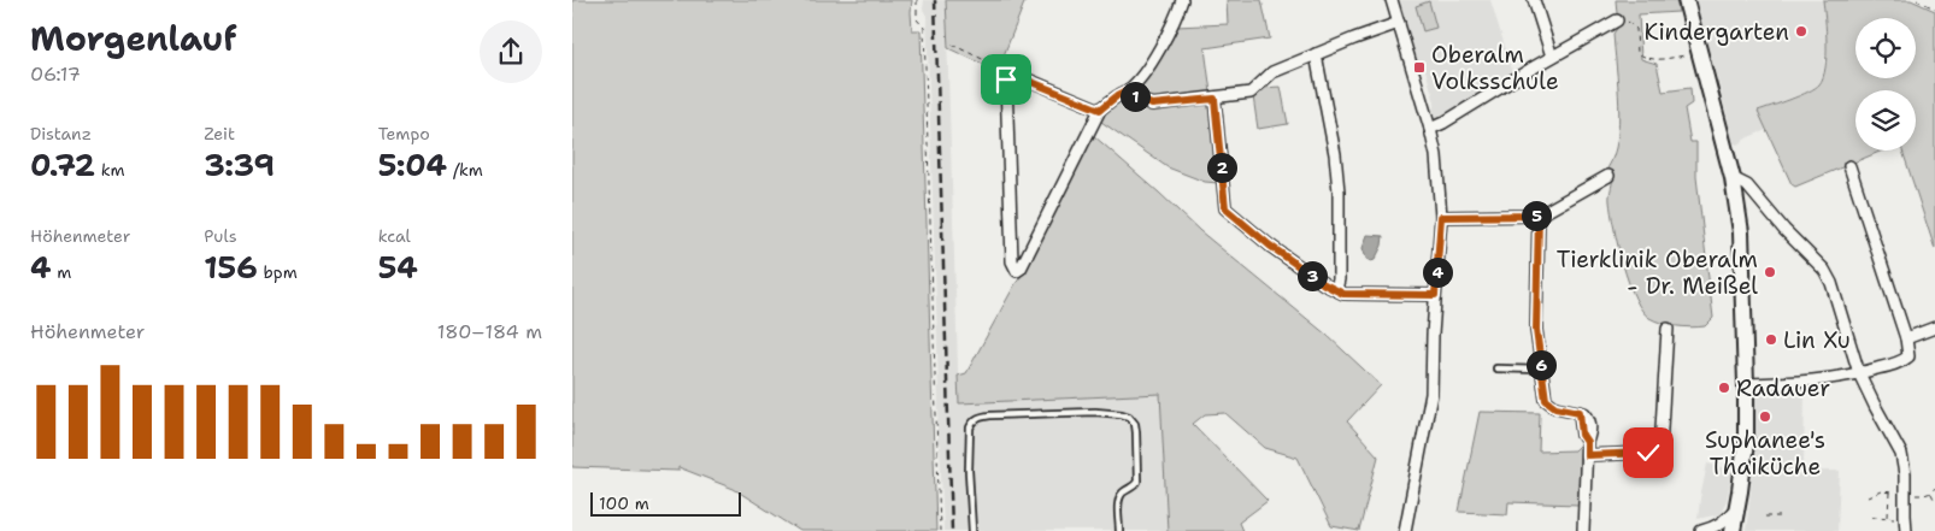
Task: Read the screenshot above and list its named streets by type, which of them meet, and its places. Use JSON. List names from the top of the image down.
{
  "places": {
    "other": [
      "Kindergarten",
      "Tierklinik Oberalm - Dr. Meißel",
      "Lin Xu",
      "Radauer",
      "Suphanee's Thaiküche"
    ],
    "transit": ["Oberalm Volksschule"]
  },
  "scale_bar": "100 m",
  "page": {
    "heading": ["Morgenlauf", "06:17"],
    "pins": [
      "1",
      "2",
      "5",
      "4",
      "3",
      "6"
    ],
    "stats": [
      ["Distanz", "0.72 km"],
      ["Zeit", "3:39"],
      ["Tempo", "5:04 /km"],
      ["Höhenmeter", "4 m"],
      ["Puls", "156 bpm"],
      ["kcal", "54"]
    ],
    "chart": ["Höhenmeter", "180–184 m"],
    "scale": "100 m"
  }
}
